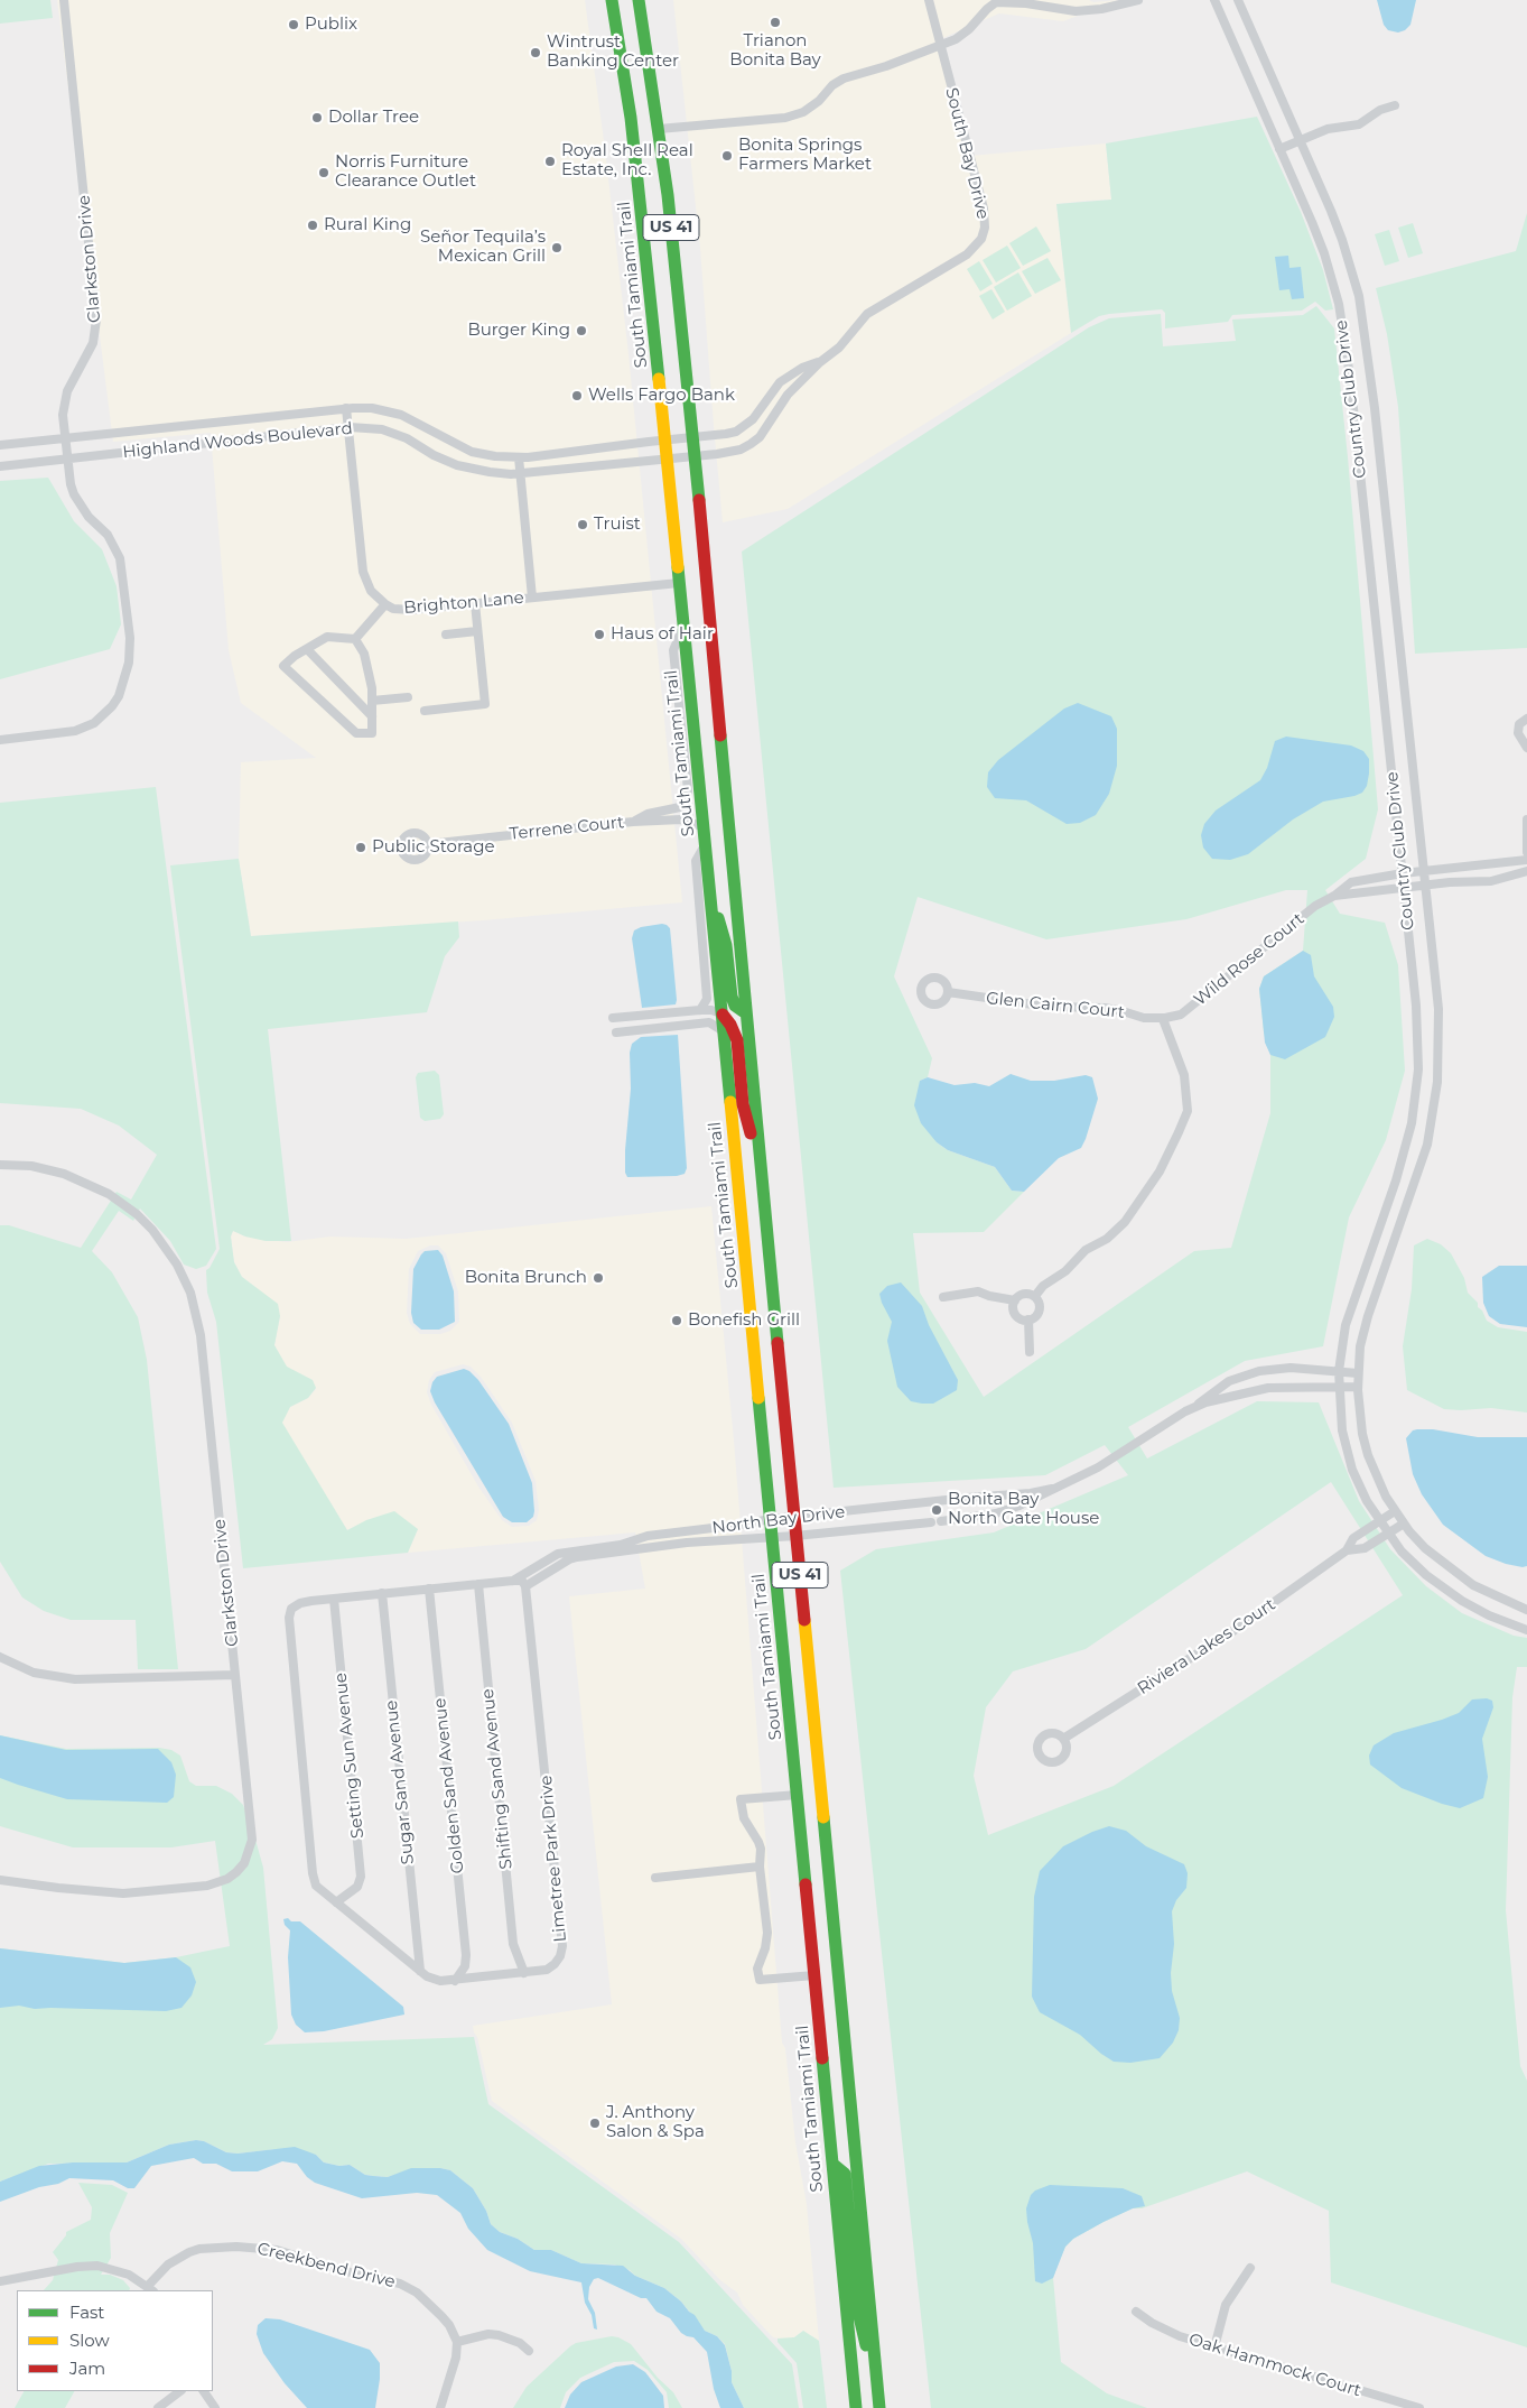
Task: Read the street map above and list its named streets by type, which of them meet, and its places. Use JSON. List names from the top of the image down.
{
  "streets": {
    "main road": ["US 41", "South Tamiami Trail"],
    "street": [
      "South Bay Drive",
      "Clarkston Drive",
      "Country Club Drive",
      "Highland Woods Boulevard",
      "Brighton Lane",
      "Terrene Court",
      "Wild Rose Court",
      "Glen Cairn Court",
      "North Bay Drive",
      "Riviera Lakes Court",
      "Setting Sun Avenue",
      "Shifting Sand Avenue",
      "Sugar Sand Avenue",
      "Golden Sand Avenue",
      "Limetree Park Drive",
      "Creekbend Drive",
      "Oak Hammock Court"
    ]
  },
  "crossings": [
    ["South Bay Drive", "US 41"],
    ["South Bay Drive", "South Tamiami Trail"],
    ["South Bay Drive", "Highland Woods Boulevard"],
    ["US 41", "North Bay Drive"],
    ["Clarkston Drive", "Highland Woods Boulevard"],
    ["South Tamiami Trail", "Highland Woods Boulevard"],
    ["South Tamiami Trail", "Brighton Lane"],
    ["South Tamiami Trail", "Terrene Court"],
    ["South Tamiami Trail", "North Bay Drive"],
    ["Country Club Drive", "Wild Rose Court"],
    ["Country Club Drive", "North Bay Drive"],
    ["Country Club Drive", "Riviera Lakes Court"],
    ["Highland Woods Boulevard", "Brighton Lane"],
    ["Wild Rose Court", "Glen Cairn Court"],
    ["North Bay Drive", "Limetree Park Drive"],
    ["Setting Sun Avenue", "Limetree Park Drive"],
    ["Shifting Sand Avenue", "Limetree Park Drive"],
    ["Sugar Sand Avenue", "Limetree Park Drive"],
    ["Golden Sand Avenue", "Limetree Park Drive"]
  ],
  "places": [
    "Trianon Bonita Bay",
    "Publix",
    "Wintrust Banking Center",
    "Dollar Tree",
    "Bonita Springs Farmers Market",
    "Royal Shell Real Estate, Inc.",
    "Norris Furniture Clearance Outlet",
    "Rural King",
    "Señor Tequila’s Mexican Grill",
    "Burger King",
    "Wells Fargo Bank",
    "Truist",
    "Haus of Hair",
    "Public Storage",
    "Bonita Brunch",
    "Bonefish Grill",
    "Bonita Bay North Gate House",
    "J. Anthony Salon & Spa"
  ],
  "legend": ["Fast", "Slow", "Jam"]
}
